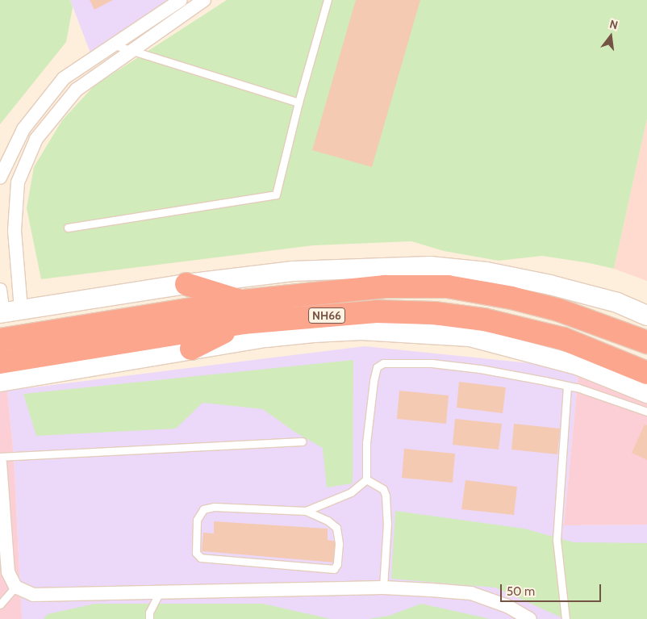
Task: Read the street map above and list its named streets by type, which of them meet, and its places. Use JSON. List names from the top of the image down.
{
  "streets": {
    "highway": ["NH66"]
  },
  "scale_bar": "50 m",
  "north": "top"
}
